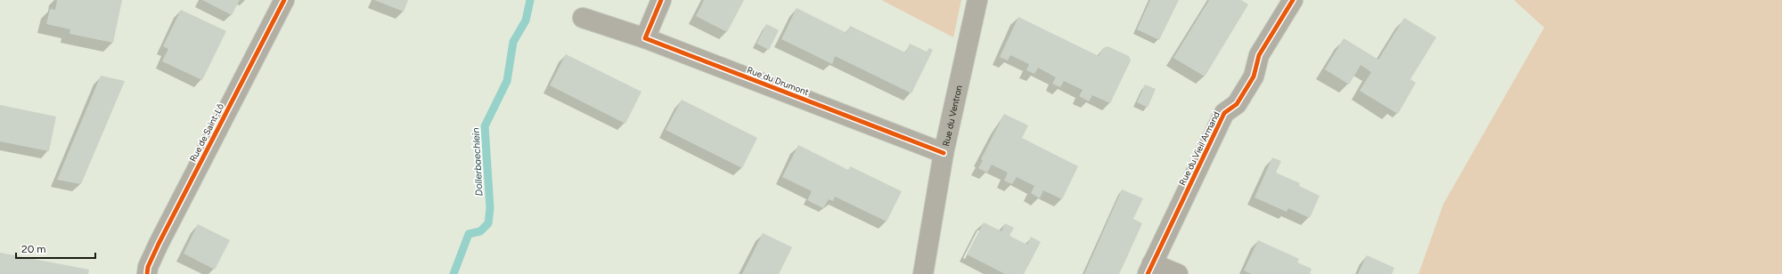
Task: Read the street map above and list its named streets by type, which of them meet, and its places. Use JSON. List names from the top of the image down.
{
  "streets": {
    "street": [
      "Rue du Drumont",
      "Rue du Ventron",
      "Rue de Saint-Lô",
      "Rue du Vieil Armand"
    ]
  },
  "crossings": [
    ["Rue du Drumont", "Rue du Ventron"]
  ],
  "water": ["Dollerbaechlein"],
  "scale_bar": "20 m"
}
